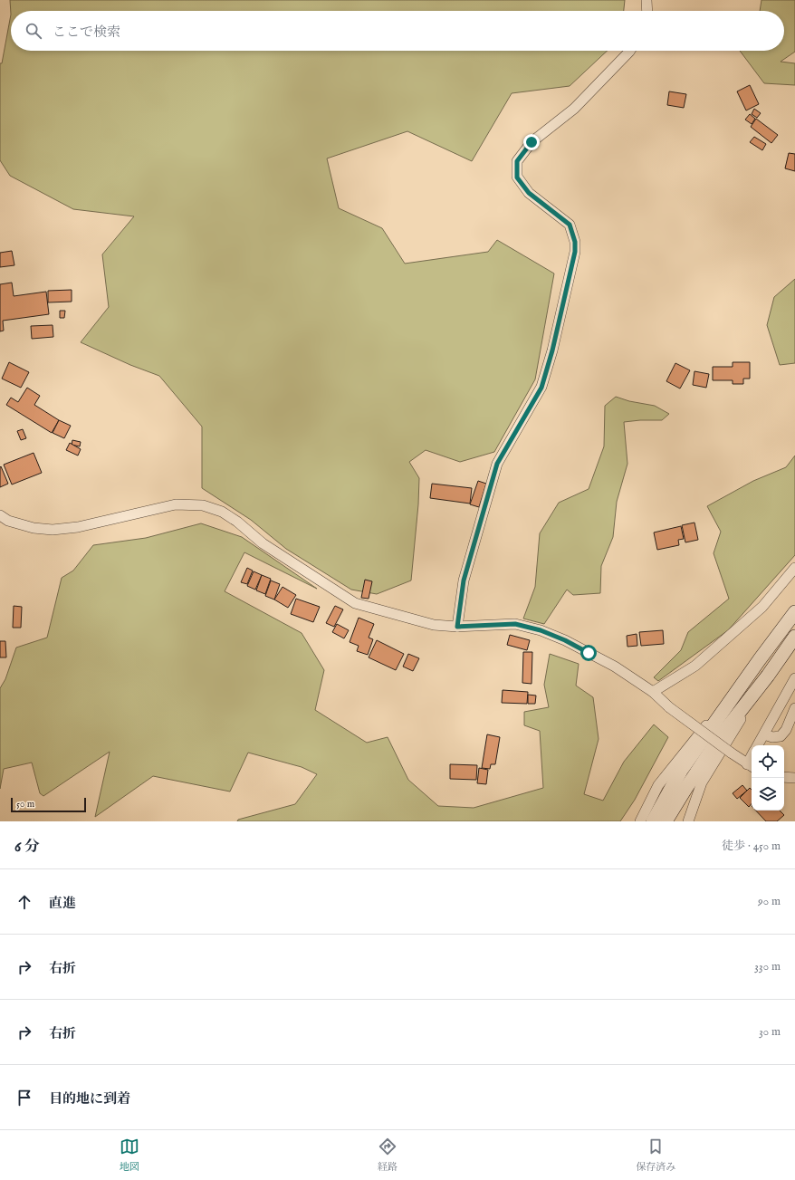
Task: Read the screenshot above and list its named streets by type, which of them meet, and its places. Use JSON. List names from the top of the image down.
{
  "scale_bar": "50 m",
  "page": {
    "search": "ここで検索",
    "scale": "50 m",
    "heading": ["6 分", "徒歩 · 450 m"],
    "list": [
      ["直進", "90 m"],
      ["右折", "330 m"],
      ["右折", "30 m"],
      "目的地に到着"
    ],
    "nav": ["地図", "経路", "保存済み"]
  }
}
